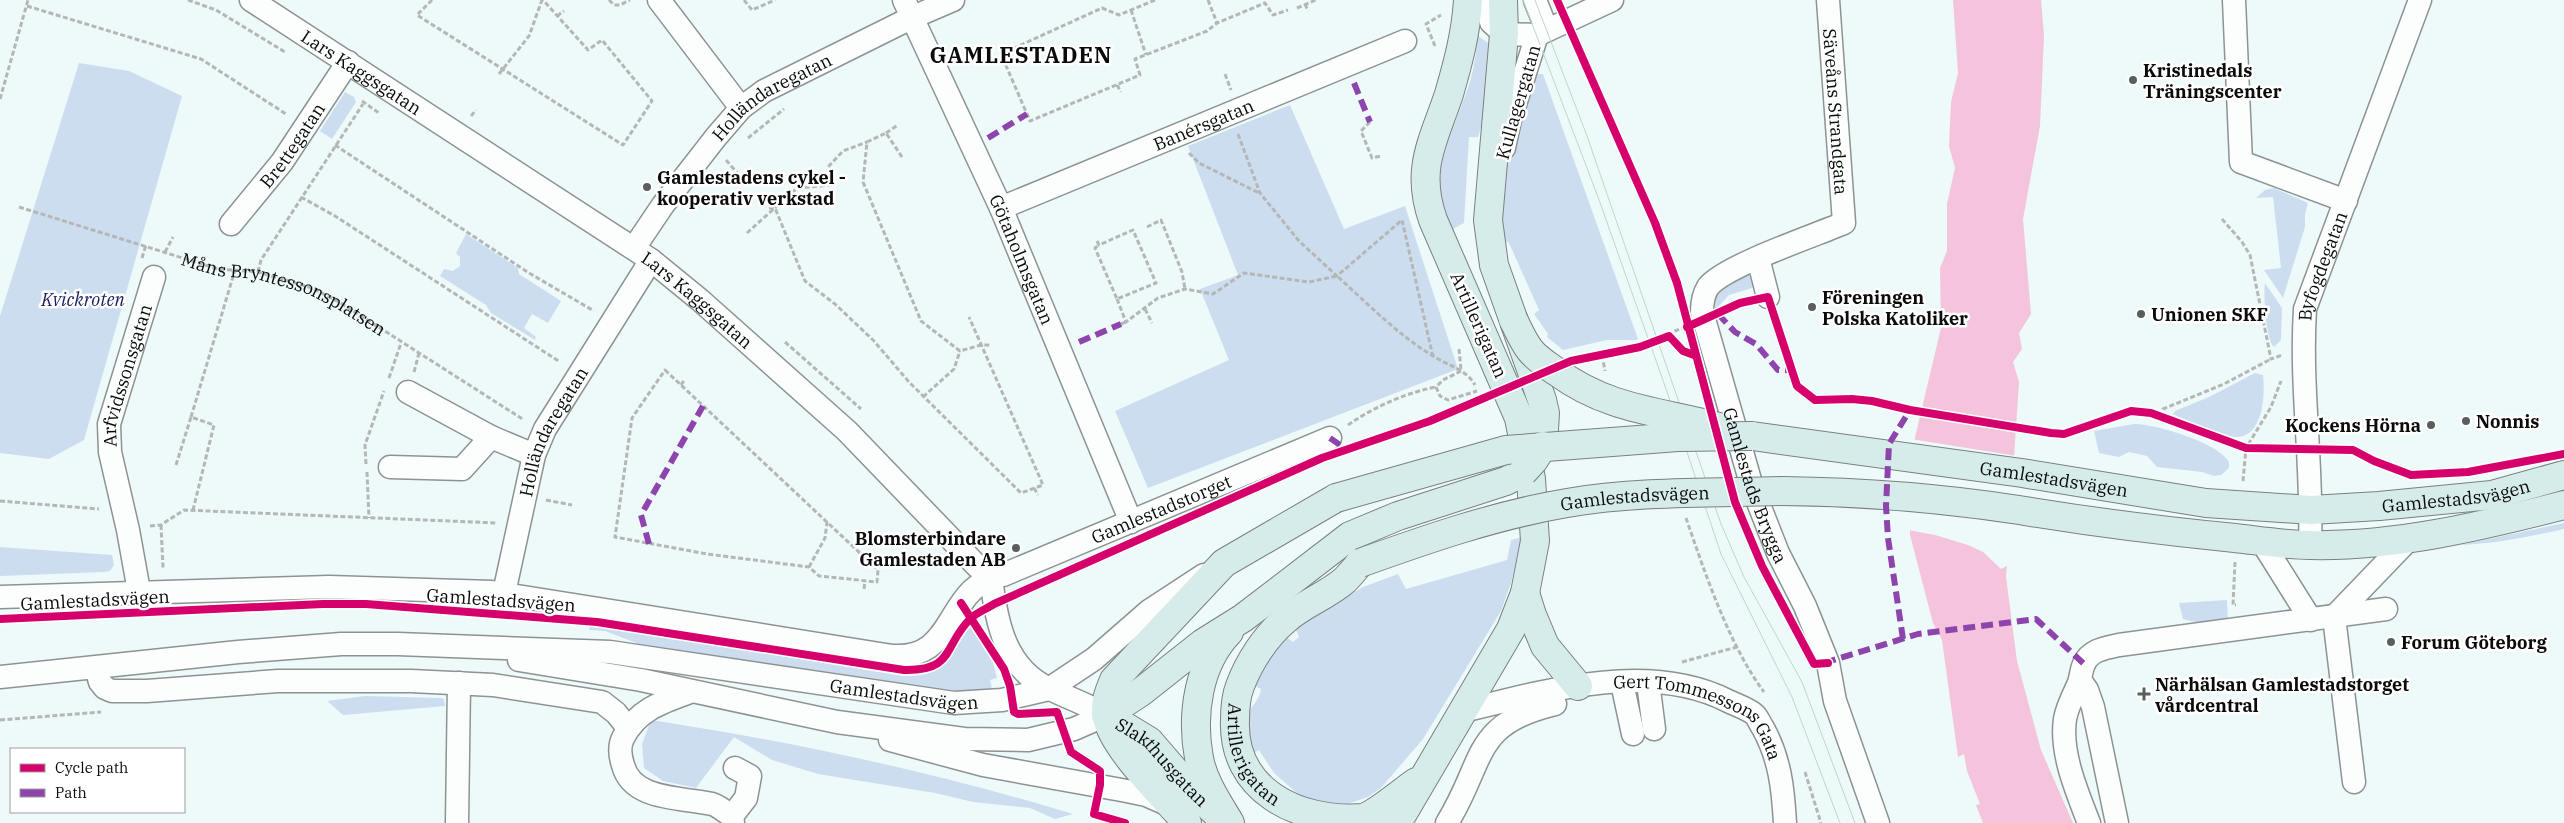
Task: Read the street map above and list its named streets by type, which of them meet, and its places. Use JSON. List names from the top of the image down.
{
  "streets": {
    "main road": ["Artillerigatan", "Gamlestadsvägen", "Slakthusgatan"],
    "street": [
      "Lars Kaggsgatan",
      "Holländaregatan",
      "Kullagergatan",
      "Säveåns Strandgata",
      "Banérsgatan",
      "Brettegatan",
      "Götaholmsgatan",
      "Byfogdegatan",
      "Arfvidssonsgatan",
      "Gamlestads Brygga",
      "Gamlestadstorget",
      "Gert Tommessons Gata"
    ],
    "path": ["Måns Bryntessonsplatsen"]
  },
  "crossings": [
    ["Lars Kaggsgatan", "Holländaregatan"],
    ["Lars Kaggsgatan", "Brettegatan"],
    ["Lars Kaggsgatan", "Gamlestadsvägen"],
    ["Lars Kaggsgatan", "Gamlestadstorget"],
    ["Holländaregatan", "Götaholmsgatan"],
    ["Holländaregatan", "Måns Bryntessonsplatsen"],
    ["Holländaregatan", "Gamlestadsvägen"],
    ["Kullagergatan", "Artillerigatan"],
    ["Säveåns Strandgata", "Gamlestads Brygga"],
    ["Banérsgatan", "Götaholmsgatan"],
    ["Götaholmsgatan", "Gamlestadstorget"],
    ["Byfogdegatan", "Gamlestadsvägen"],
    ["Artillerigatan", "Gamlestadsvägen"],
    ["Artillerigatan", "Gert Tommessons Gata"],
    ["Arfvidssonsgatan", "Gamlestadsvägen"],
    ["Gamlestadsvägen", "Gamlestadstorget"],
    ["Gamlestadsvägen", "Slakthusgatan"]
  ],
  "districts": ["GAMLESTADEN"],
  "parks": ["Kvickroten"],
  "places": {
    "other": [
      "Kristinedals Träningscenter",
      "Gamlestadens cykel - kooperativ verkstad",
      "Föreningen Polska Katoliker",
      "Unionen SKF",
      "Nonnis",
      "Kockens Hörna",
      "Blomsterbindare Gamlestaden AB",
      "Forum Göteborg"
    ],
    "health": ["Närhälsan Gamlestadstorget vårdcentral"]
  },
  "legend": ["Cycle path", "Path"]
}
